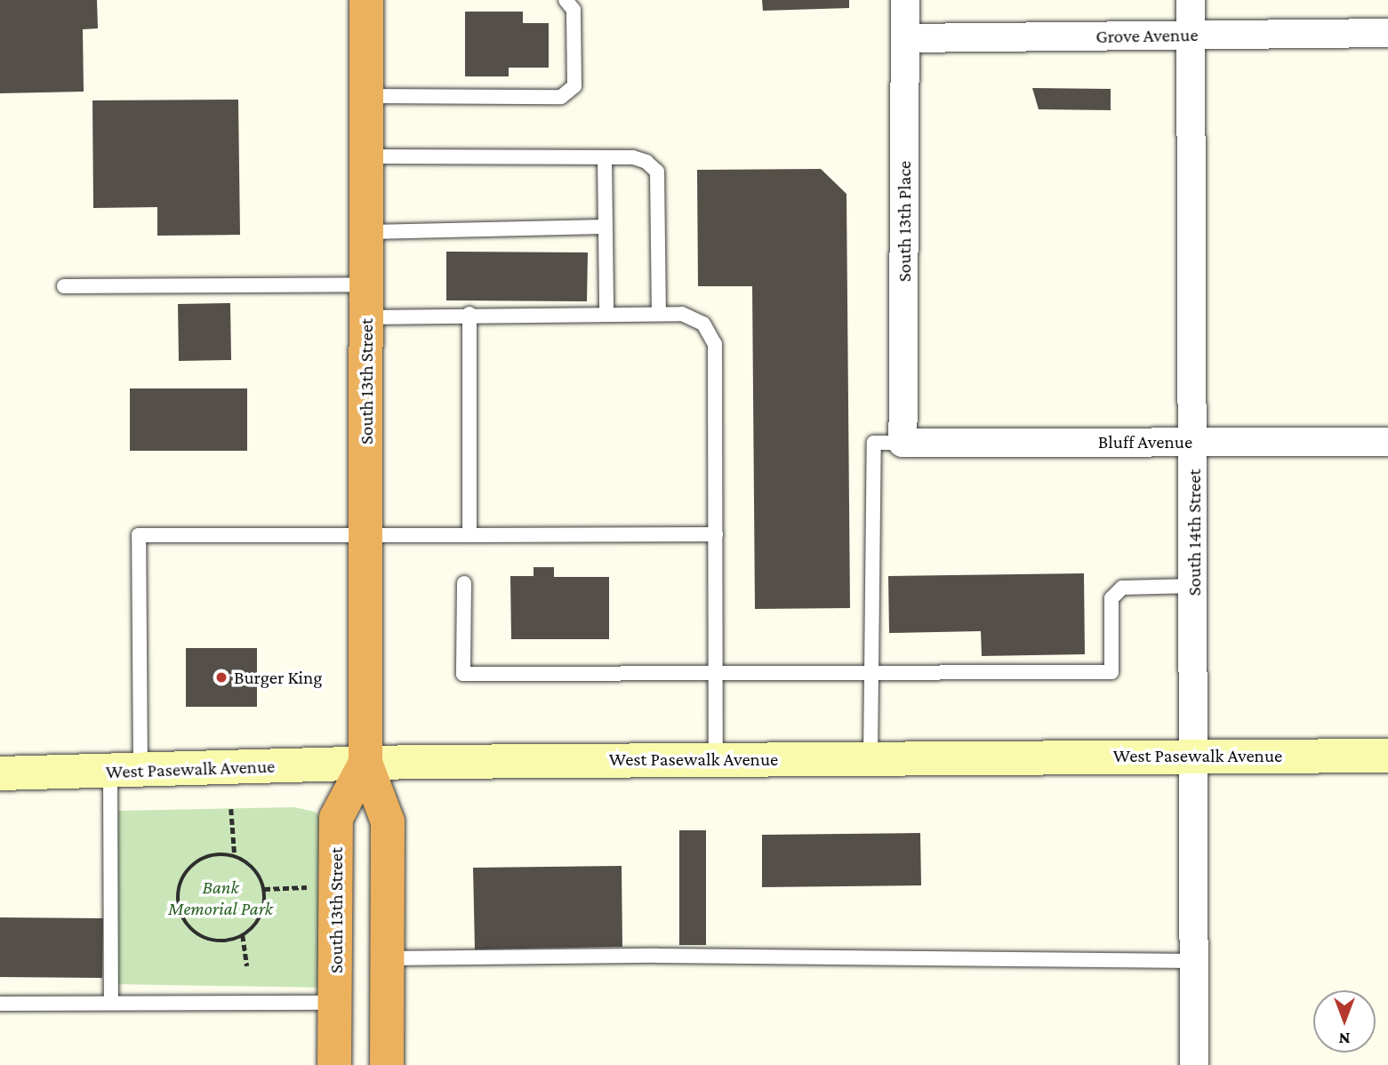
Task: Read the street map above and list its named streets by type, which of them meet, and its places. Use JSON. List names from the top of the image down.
{
  "streets": {
    "highway": ["South 13th Street"],
    "street": [
      "Grove Avenue",
      "South 13th Place",
      "Bluff Avenue",
      "South 14th Street",
      "West Pasewalk Avenue"
    ]
  },
  "crossings": [
    ["Grove Avenue", "South 13th Place"],
    ["Grove Avenue", "South 14th Street"],
    ["South 13th Place", "Bluff Avenue"],
    ["South 13th Street", "West Pasewalk Avenue"],
    ["Bluff Avenue", "South 14th Street"],
    ["South 14th Street", "West Pasewalk Avenue"]
  ],
  "parks": ["Bank Memorial Park"],
  "places": ["Burger King"],
  "north": "bottom"
}
